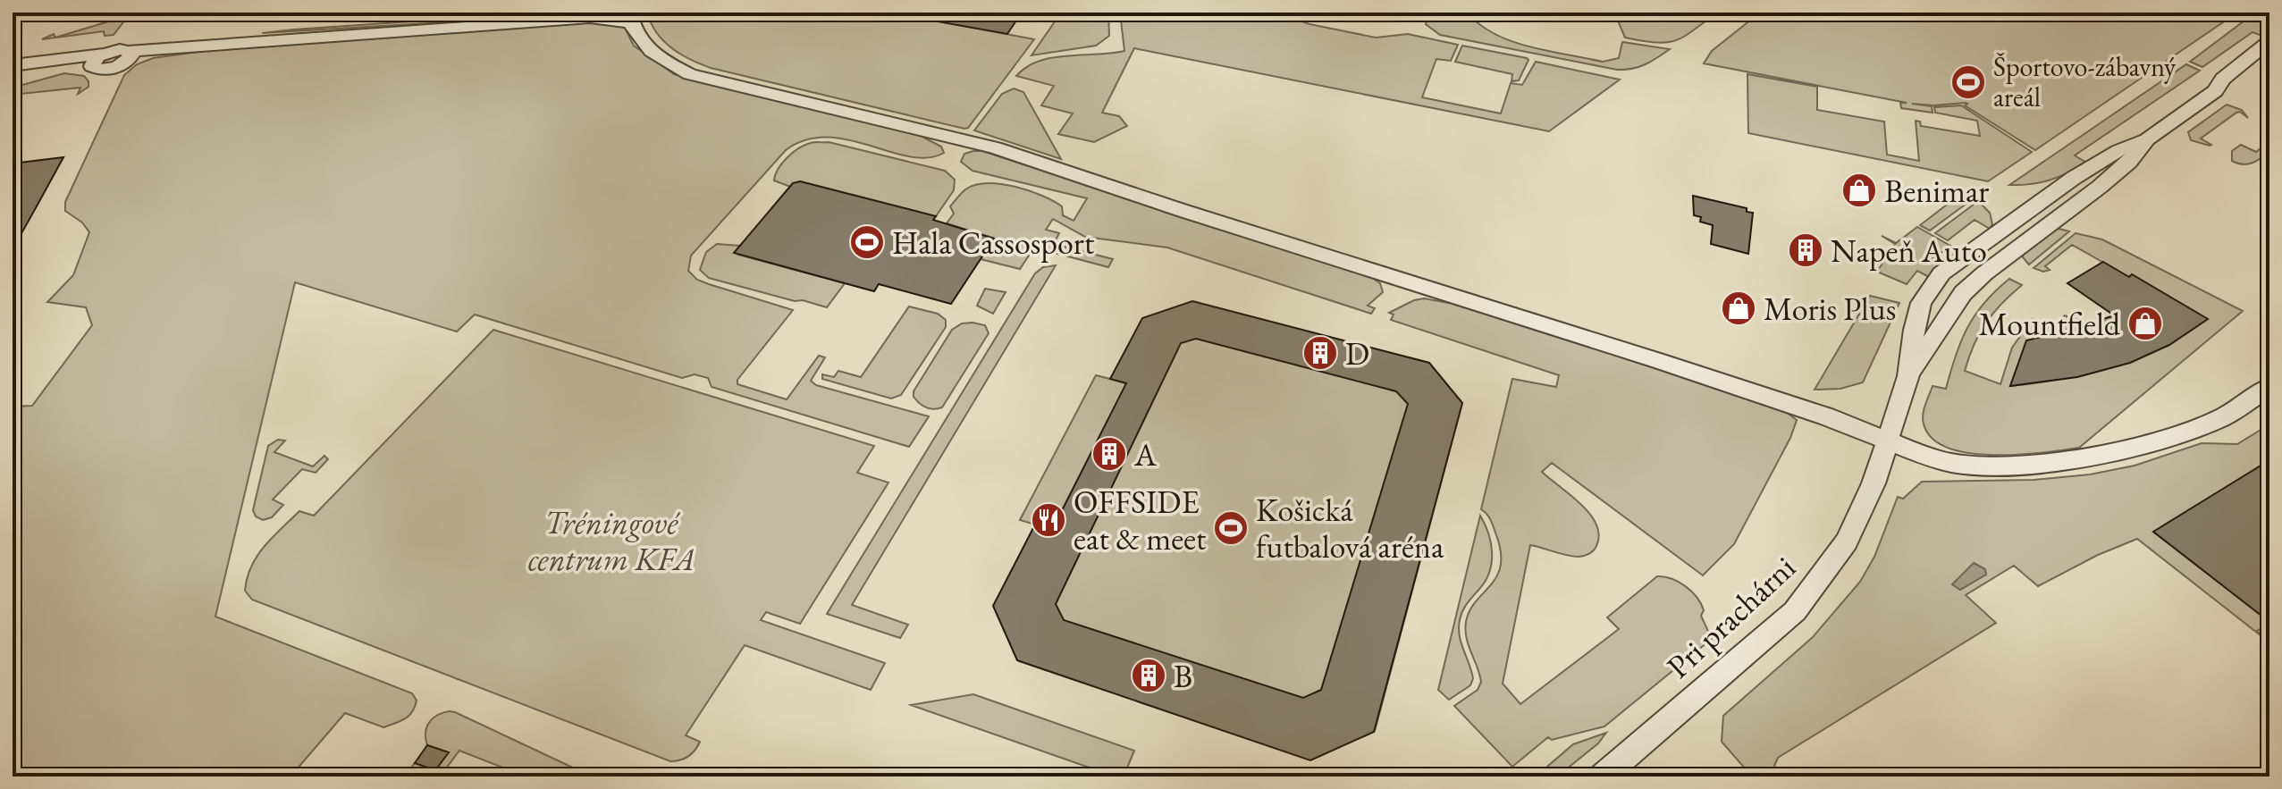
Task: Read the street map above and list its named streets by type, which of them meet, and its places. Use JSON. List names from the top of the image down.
{
  "streets": {
    "street": ["Pri prachárni"]
  },
  "parks": ["Tréningové centrum KFA"],
  "places": {
    "sports": ["Športovo-zábavný areál", "Hala Cassosport", "Košická futbalová aréna"],
    "shop": ["Benimar", "Moris Plus", "Mountfield"],
    "building": [
      "Napeň Auto",
      "D",
      "A",
      "B"
    ],
    "restaurant": ["OFFSIDE eat & meet"]
  }
}
